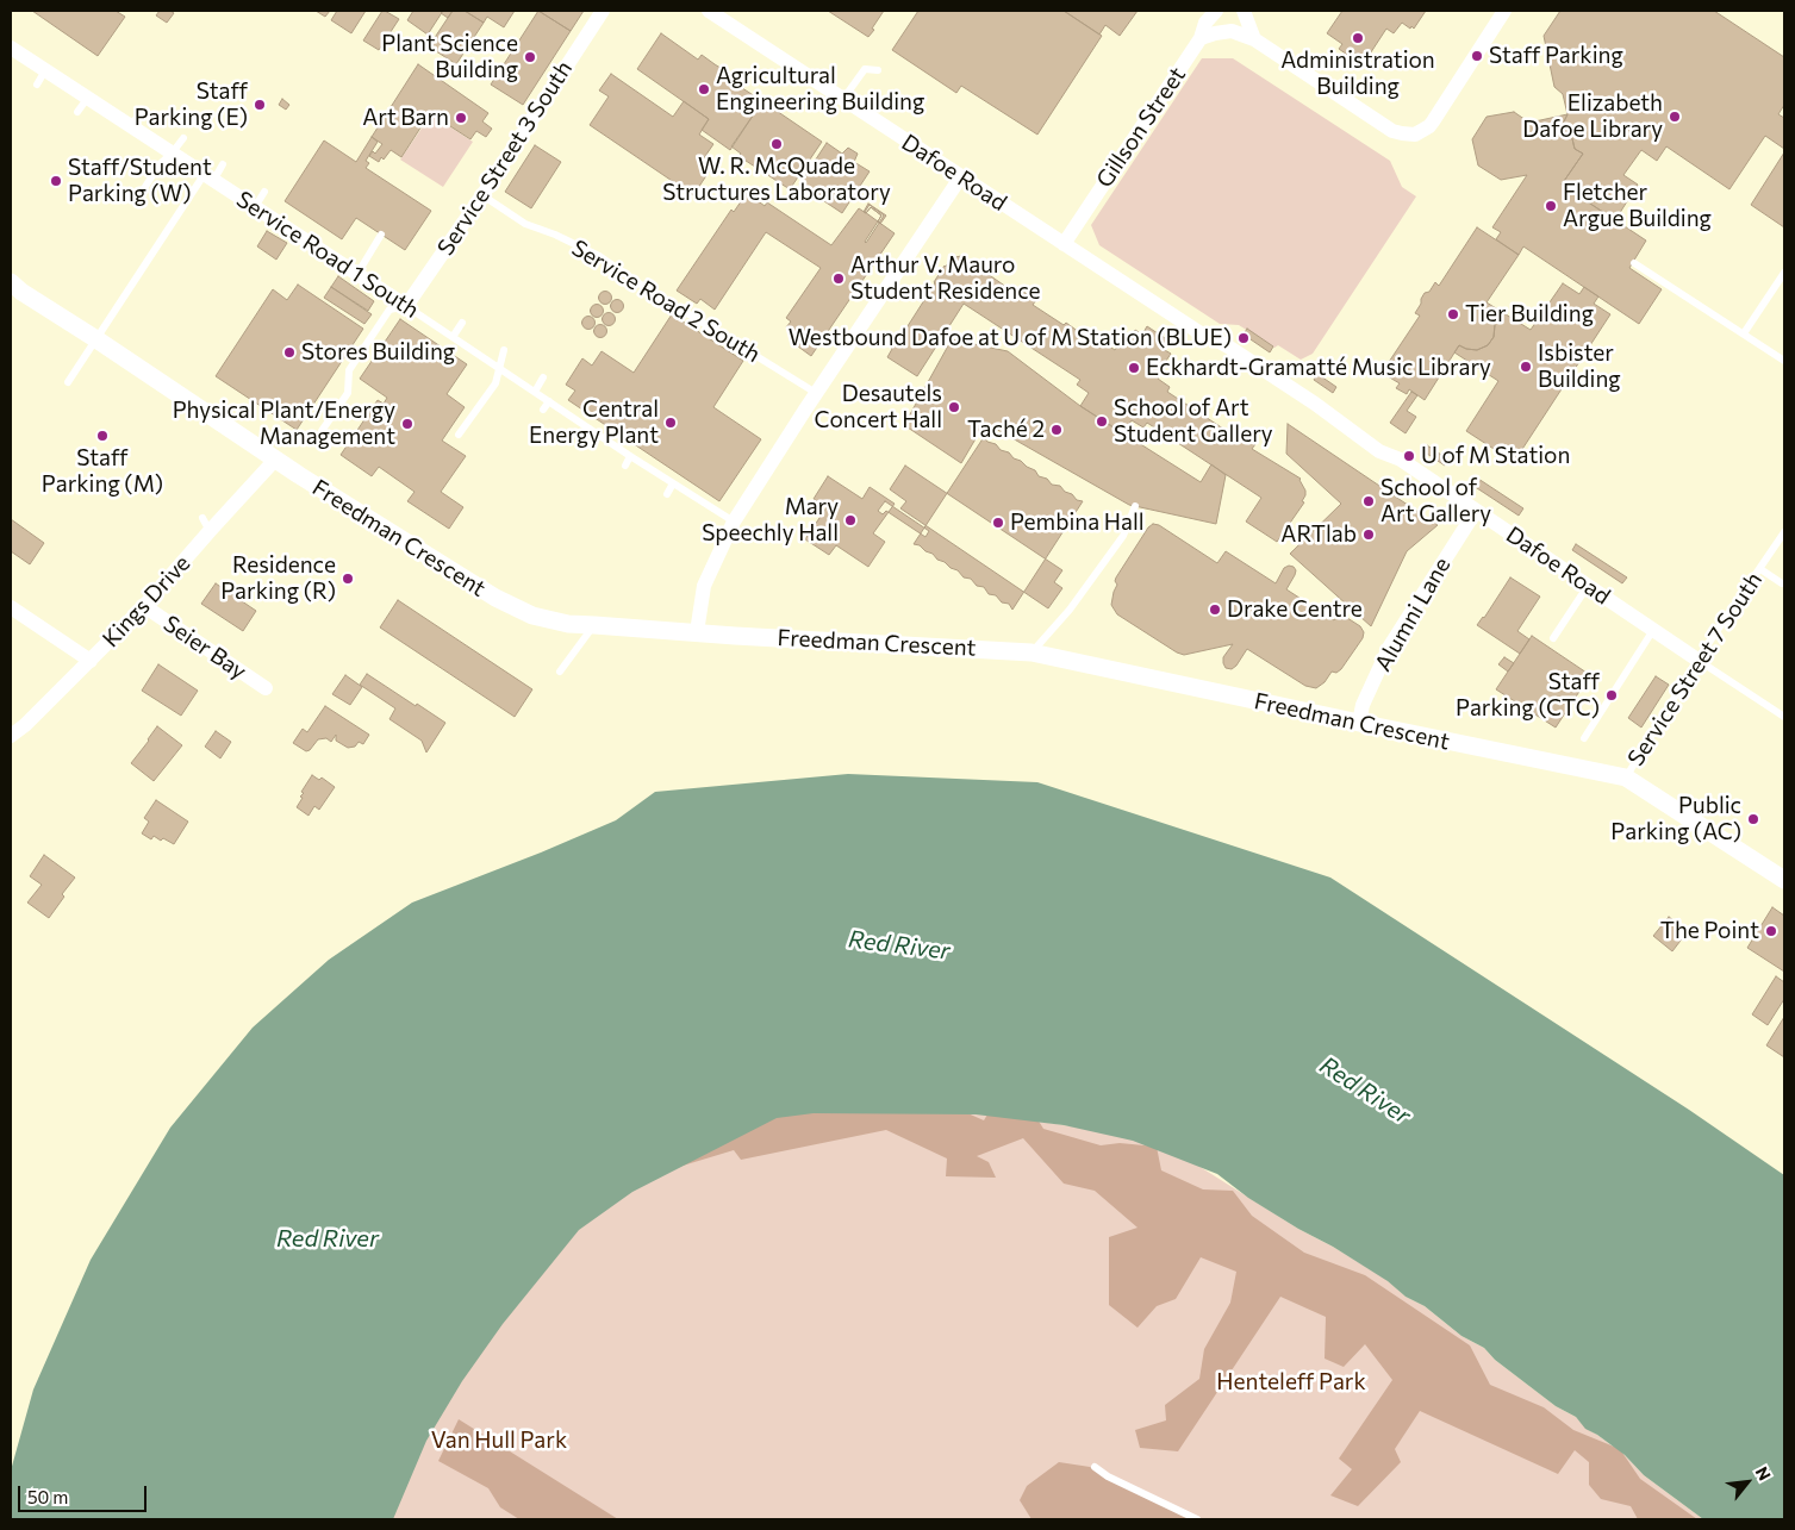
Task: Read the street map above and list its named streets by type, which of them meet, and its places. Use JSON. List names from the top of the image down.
{
  "streets": {
    "street": [
      "Gillson Street",
      "Service Street 3 South",
      "Dafoe Road",
      "Service Road 1 South",
      "Freedman Crescent",
      "Kings Drive",
      "Alumni Lane",
      "Seier Bay"
    ],
    "lane": ["Service Road 2 South", "Service Street 7 South"]
  },
  "crossings": [
    ["Gillson Street", "Dafoe Road"],
    ["Service Street 3 South", "Service Road 1 South"],
    ["Service Street 3 South", "Service Road 2 South"],
    ["Dafoe Road", "Alumni Lane"],
    ["Dafoe Road", "Service Street 7 South"],
    ["Freedman Crescent", "Kings Drive"],
    ["Freedman Crescent", "Alumni Lane"],
    ["Freedman Crescent", "Service Street 7 South"],
    ["Kings Drive", "Seier Bay"]
  ],
  "water": ["Red River"],
  "parks": ["Henteleff Park", "Van Hull Park"],
  "places": [
    "Administration Building",
    "Staff Parking",
    "Plant Science Building",
    "Agricultural Engineering Building",
    "Staff Parking (E)",
    "Elizabeth Dafoe Library",
    "Art Barn",
    "W. R. McQuade Structures Laboratory",
    "Staff/Student Parking (W)",
    "Fletcher Argue Building",
    "Arthur V. Mauro Student Residence",
    "Tier Building",
    "Westbound Dafoe at U of M Station (BLUE)",
    "Stores Building",
    "Isbister Building",
    "Eckhardt-Gramatté Music Library",
    "Desautels Concert Hall",
    "School of Art Student Gallery",
    "Central Energy Plant",
    "Physical Plant/Energy Management",
    "Taché 2",
    "Staff Parking (M)",
    "U of M Station",
    "School of Art Gallery",
    "Mary Speechly Hall",
    "Pembina Hall",
    "ARTlab",
    "Residence Parking (R)",
    "Drake Centre",
    "Staff Parking (CTC)",
    "Public Parking (AC)",
    "The Point"
  ],
  "scale_bar": "50 m",
  "north": "top right"
}
